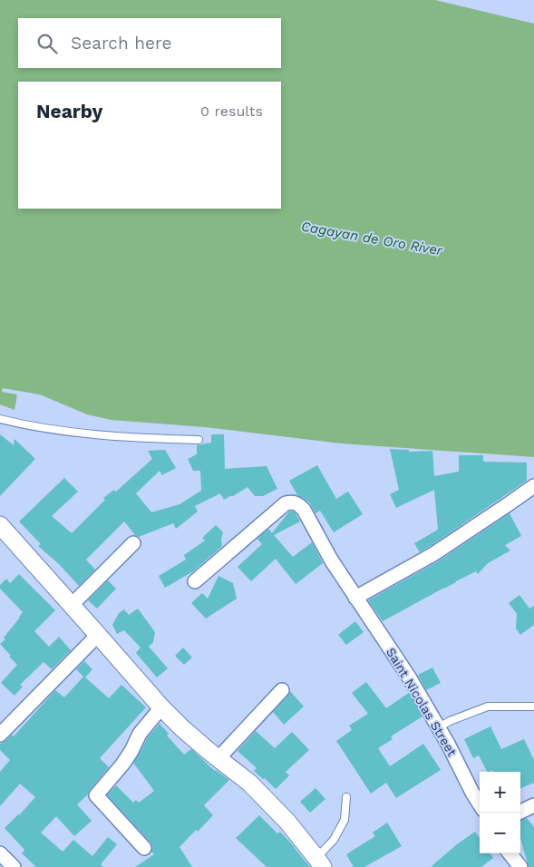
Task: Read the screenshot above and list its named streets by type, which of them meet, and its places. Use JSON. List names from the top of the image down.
{
  "streets": {
    "street": ["Saint Nicolas Street"]
  },
  "water": ["Cagayan de Oro River"],
  "page": {
    "search": "Search here",
    "heading": ["Nearby", "0 results"],
    "map_buttons": ["+", "−"]
  }
}
